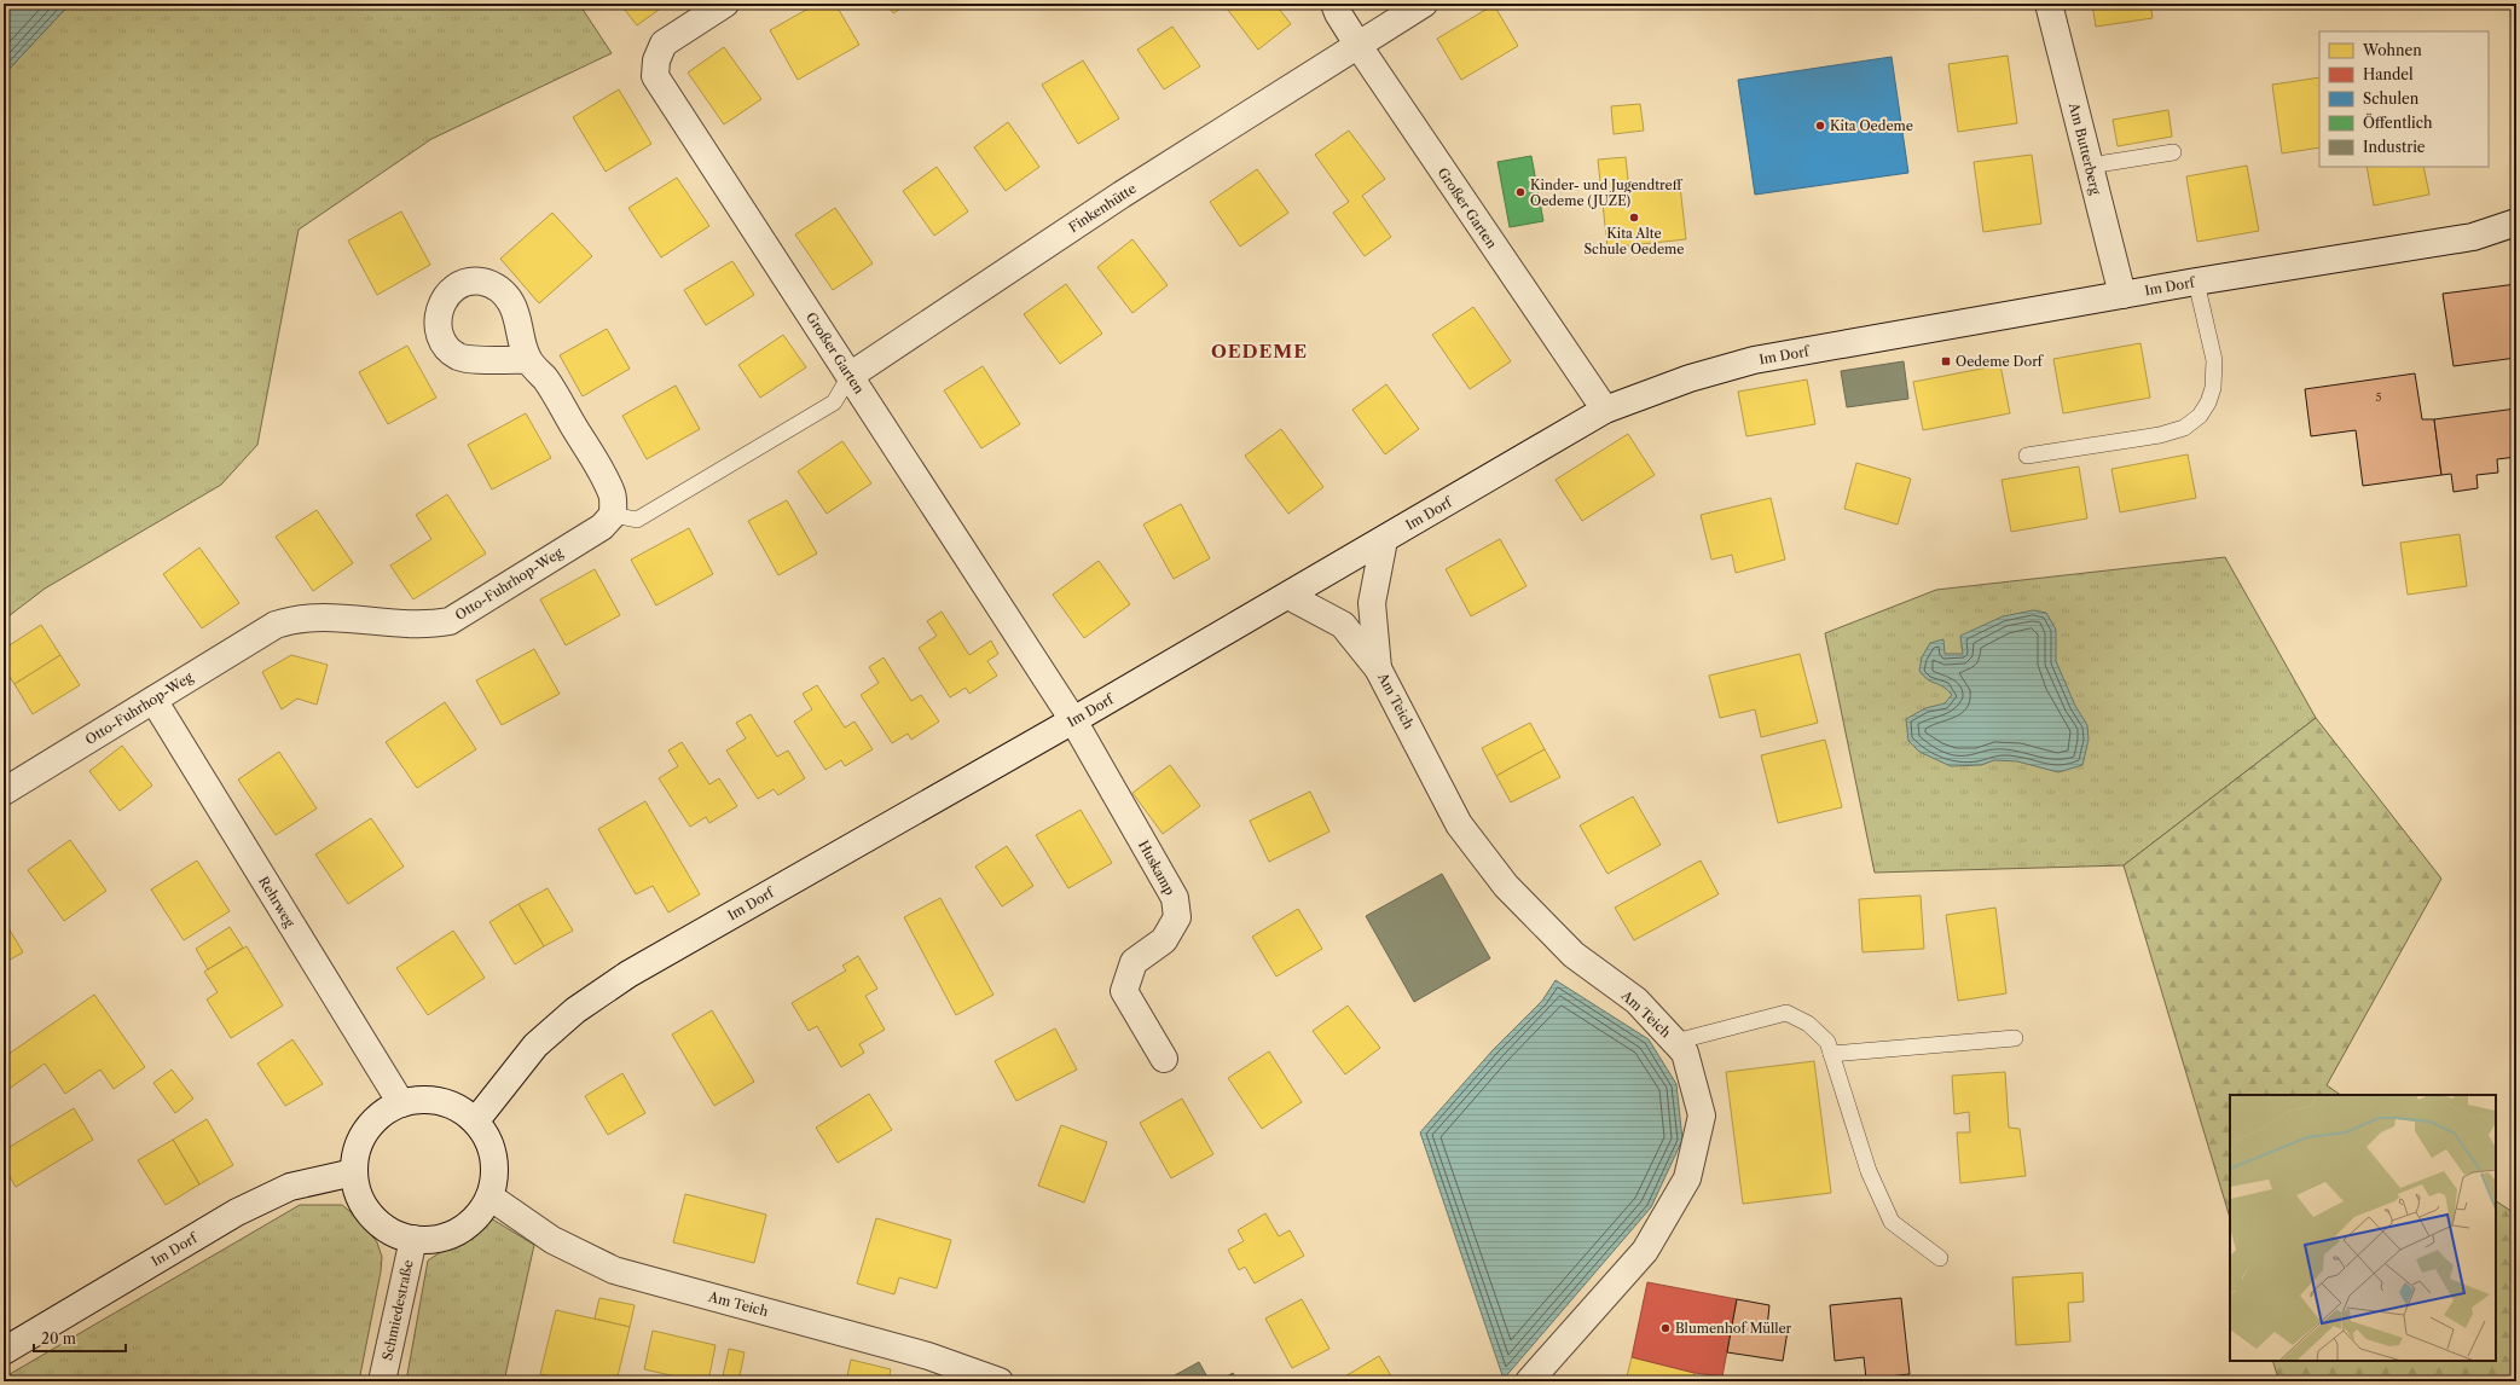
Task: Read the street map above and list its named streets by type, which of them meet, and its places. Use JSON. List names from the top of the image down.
{
  "streets": {
    "street": [
      "Am Butterberg",
      "Finkenhütte",
      "Großer Garten",
      "Im Dorf",
      "Otto-Fuhrhop-Weg",
      "Am Teich",
      "Huskamp",
      "Rehrweg",
      "Schmiedestraße"
    ]
  },
  "crossings": [
    ["Am Butterberg", "Im Dorf"],
    ["Finkenhütte", "Großer Garten"],
    ["Großer Garten", "Im Dorf"],
    ["Großer Garten", "Huskamp"],
    ["Im Dorf", "Am Teich"],
    ["Im Dorf", "Huskamp"],
    ["Im Dorf", "Rehrweg"],
    ["Im Dorf", "Schmiedestraße"],
    ["Otto-Fuhrhop-Weg", "Rehrweg"],
    ["Am Teich", "Rehrweg"],
    ["Am Teich", "Schmiedestraße"],
    ["Rehrweg", "Schmiedestraße"]
  ],
  "districts": ["OEDEME"],
  "places": {
    "other": [
      "Kita Oedeme",
      "Kinder- und Jugendtreff Oedeme (JUZE)",
      "Kita Alte Schule Oedeme",
      "Blumenhof Müller"
    ],
    "transit": ["Oedeme Dorf"]
  },
  "house_numbers": ["5"],
  "legend": [
    "Wohnen",
    "Handel",
    "Schulen",
    "Öffentlich",
    "Industrie"
  ],
  "scale_bar": "20 m"
}
